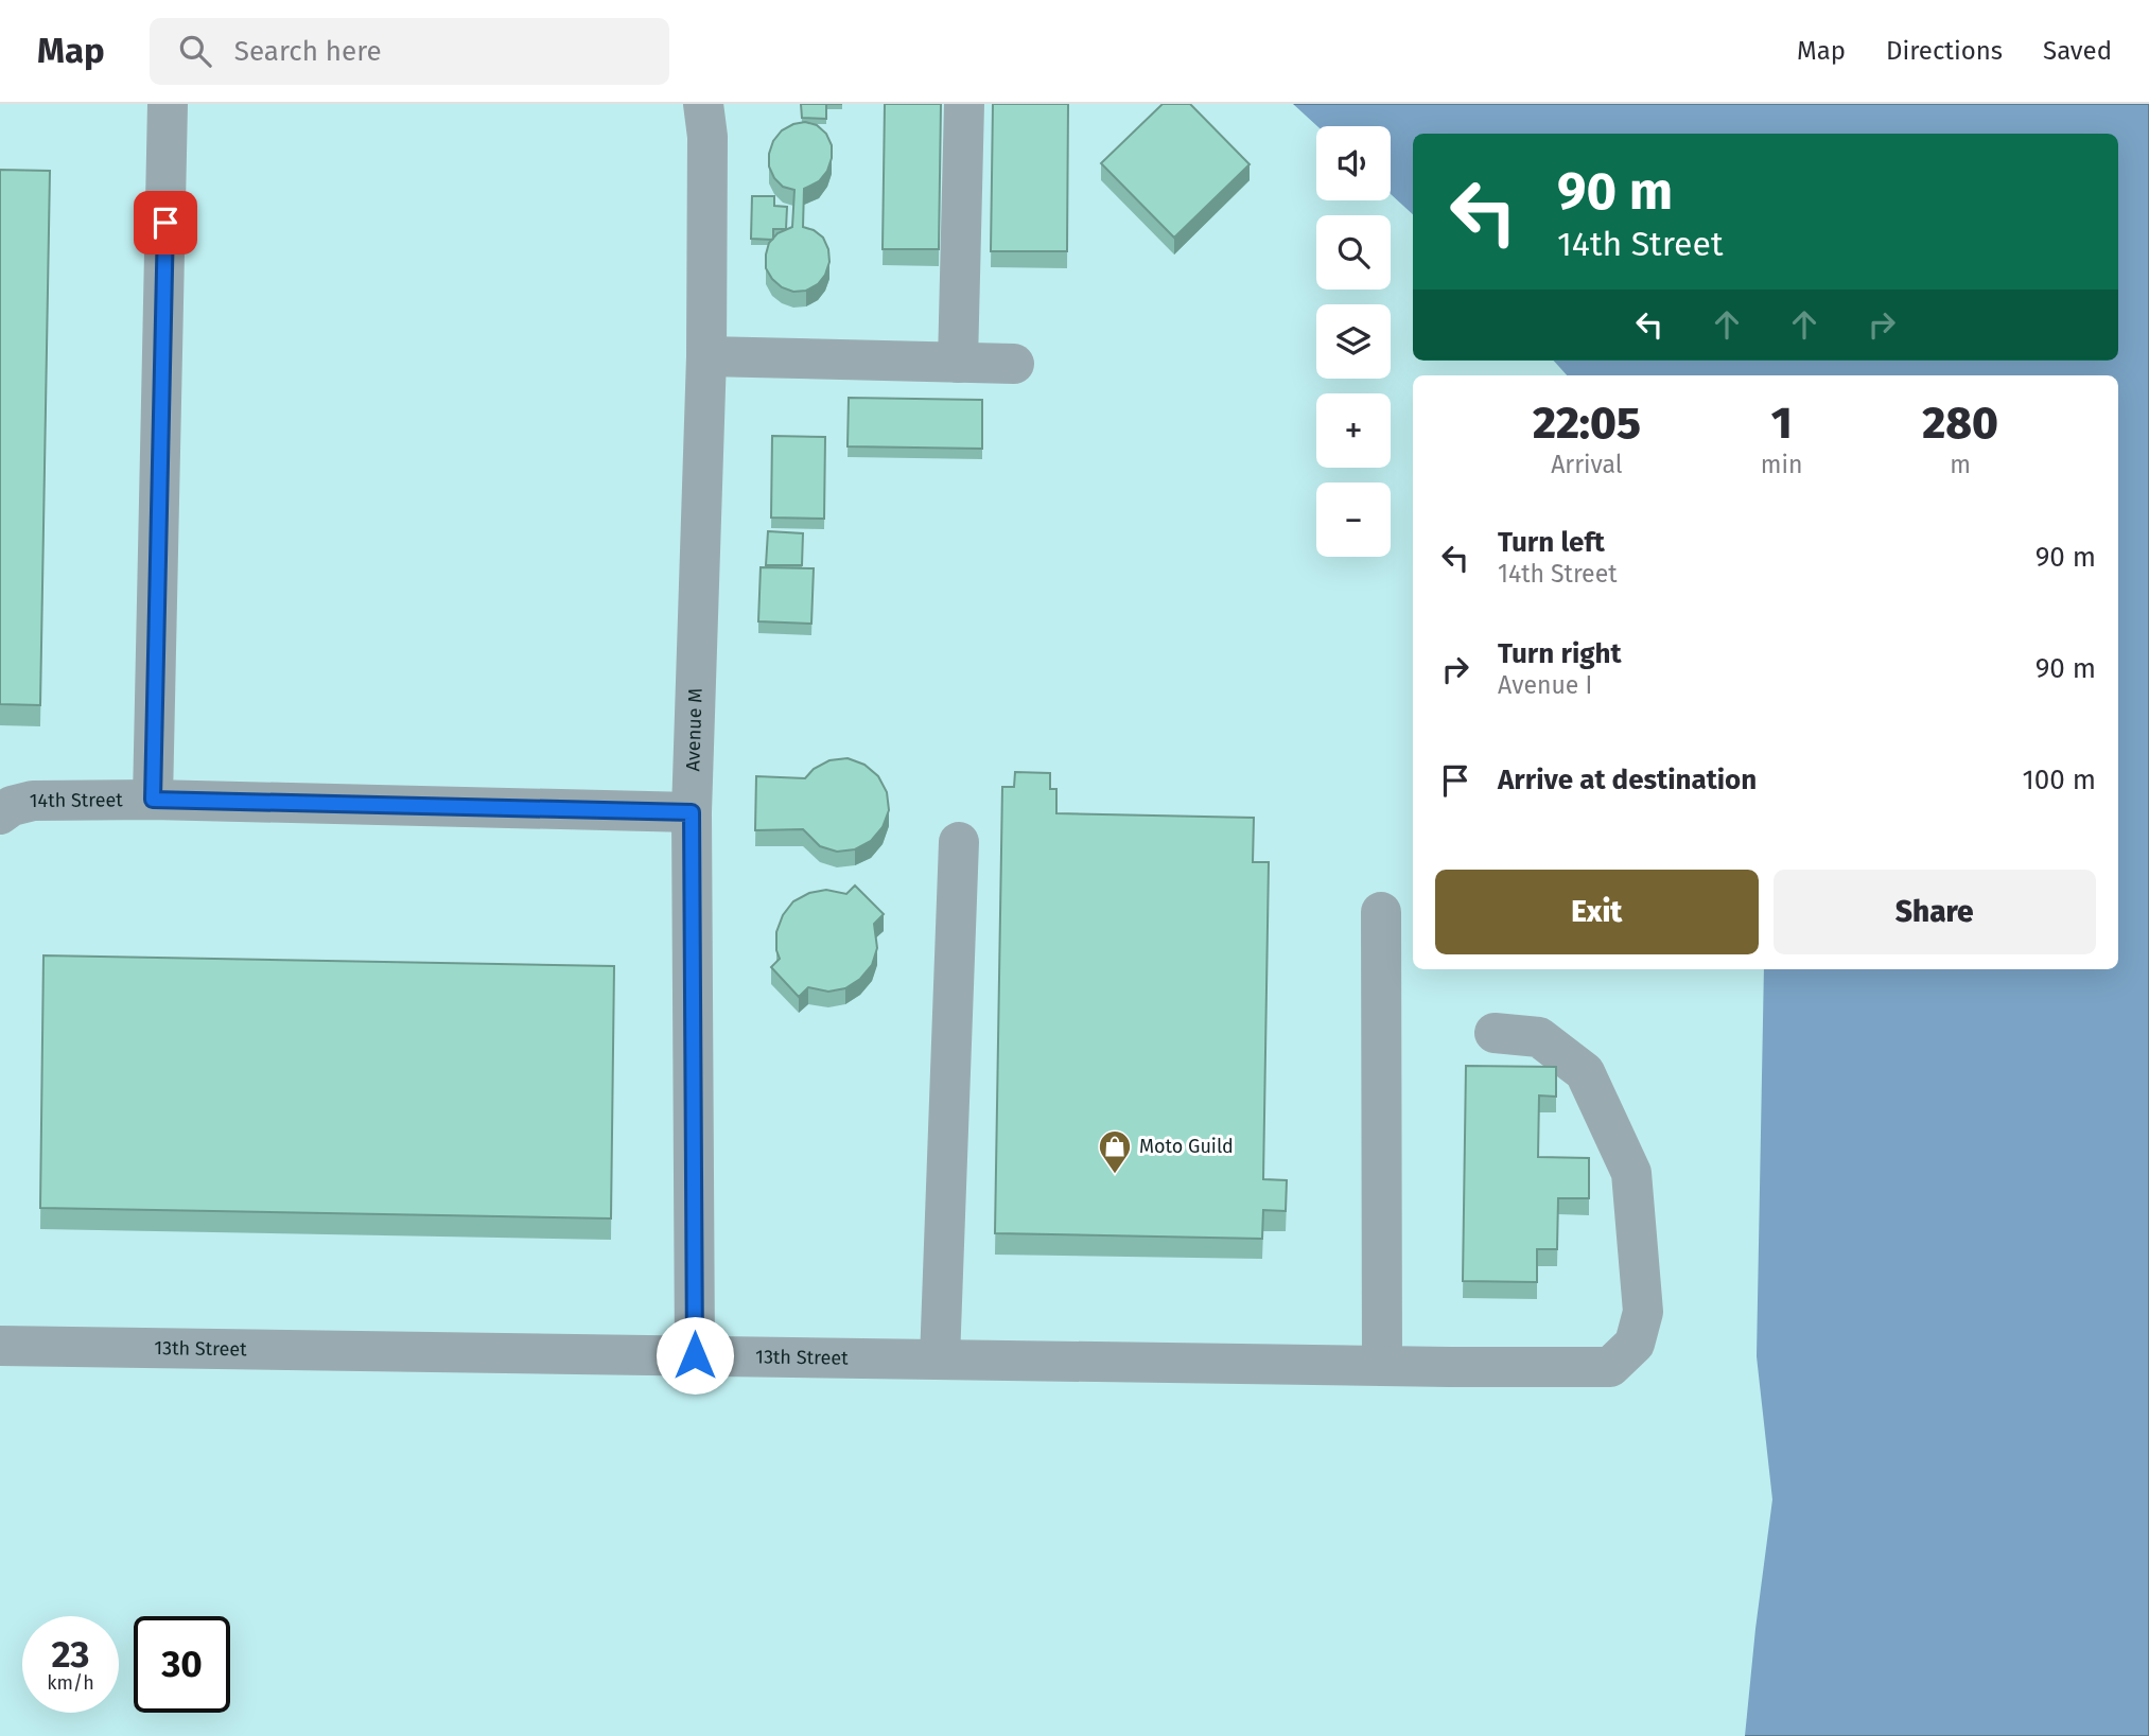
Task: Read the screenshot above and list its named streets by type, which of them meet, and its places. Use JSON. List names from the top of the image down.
{
  "streets": {
    "street": ["Avenue M", "14th Street", "13th Street"]
  },
  "crossings": [
    ["Avenue M", "14th Street"],
    ["Avenue M", "13th Street"]
  ],
  "places": {
    "shop": ["Moto Guild"]
  },
  "page": {
    "header": "Map",
    "search": "Search here",
    "nav": ["Map", "Directions", "Saved"],
    "map_buttons": ["+", "−"],
    "turn": ["90 m", "14th Street"],
    "eta": [
      "22:05",
      "Arrival",
      "1",
      "min",
      "280",
      "m"
    ],
    "list": [
      {
        "name": "Turn left",
        "note": "14th Street",
        "value": "90 m"
      },
      {
        "name": "Turn right",
        "note": "Avenue I",
        "value": "90 m"
      },
      {
        "name": "Arrive at destination",
        "value": "100 m"
      }
    ],
    "buttons": ["Exit", "Share"],
    "speed": "23 km/h",
    "limit": "30"
  }
}
